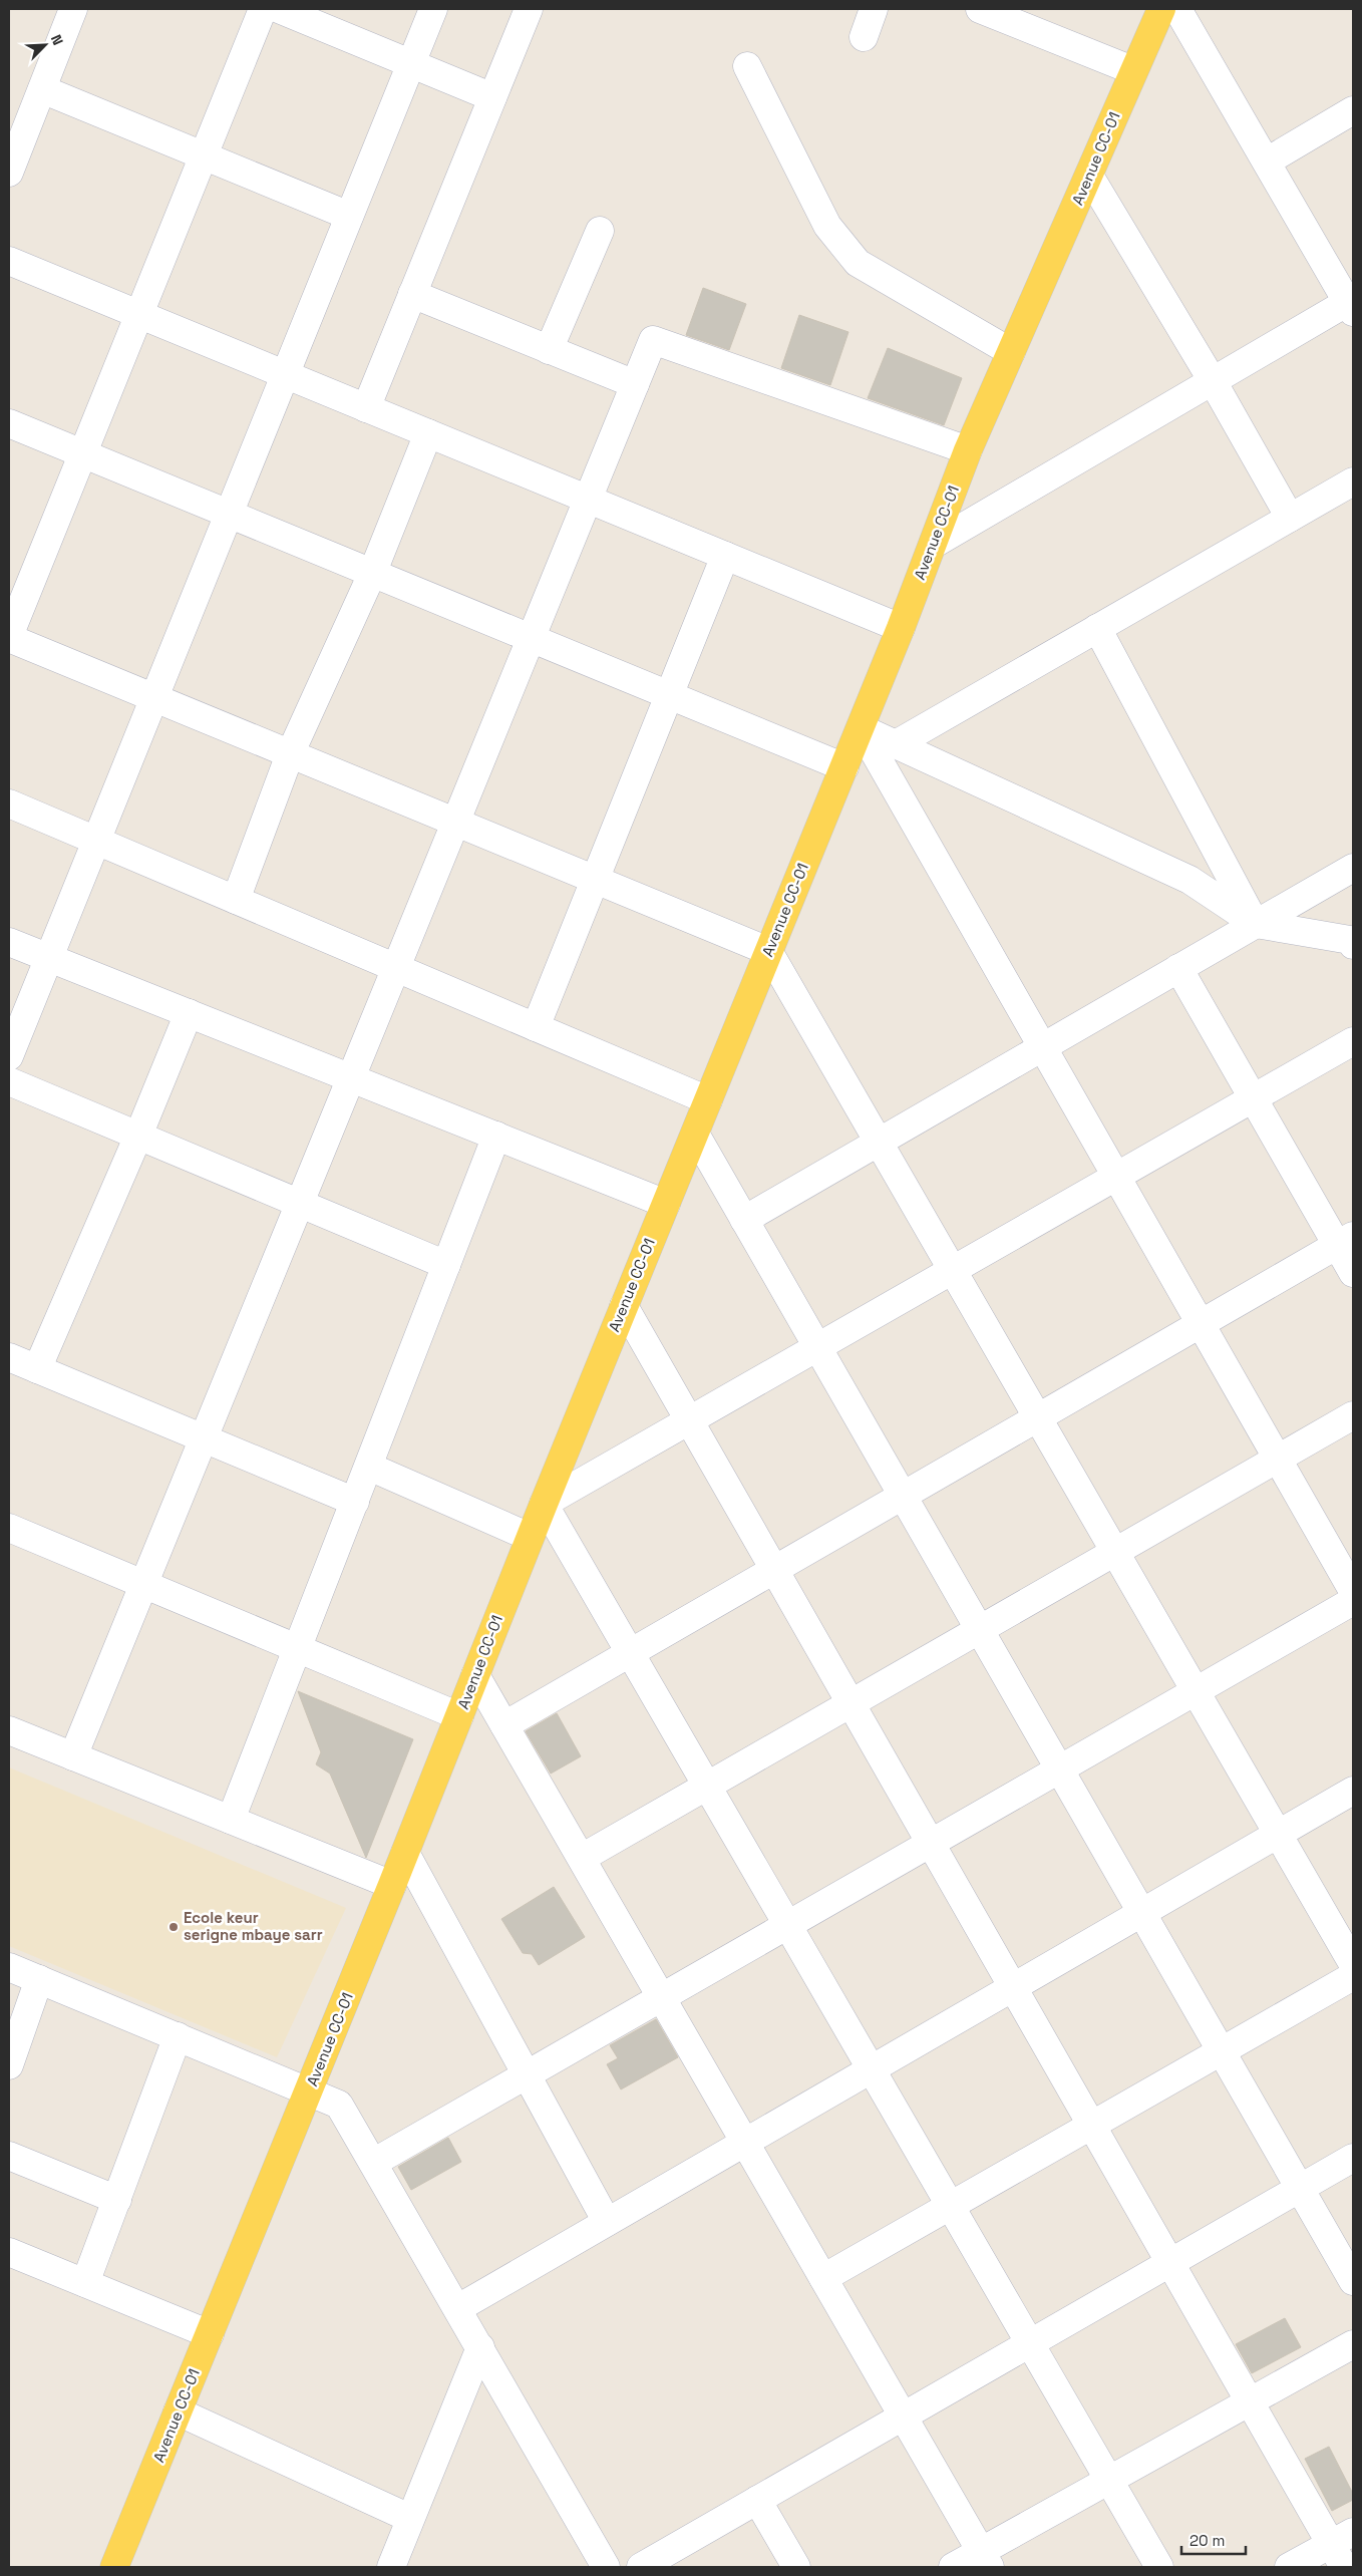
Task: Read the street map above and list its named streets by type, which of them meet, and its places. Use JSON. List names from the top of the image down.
{
  "streets": {
    "main road": ["Avenue CC-01"]
  },
  "places": ["Ecole keur serigne mbaye sarr"],
  "scale_bar": "20 m",
  "north": "top right"
}
